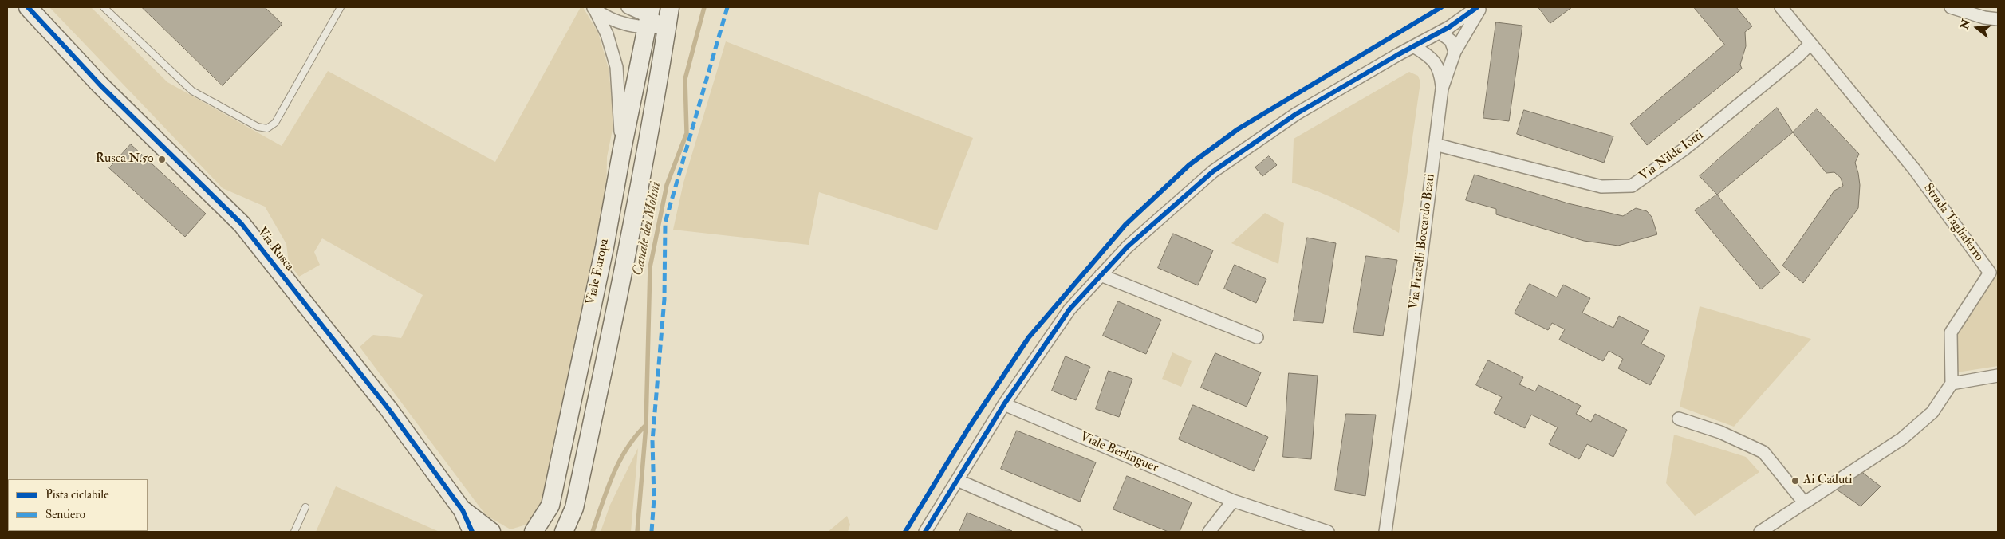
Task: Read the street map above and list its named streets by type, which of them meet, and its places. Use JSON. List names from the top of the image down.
{
  "streets": {
    "street": [
      "Via Nilde Iotti",
      "Strada Tagliaferro",
      "Via Fratelli Boccardo Beati",
      "Via Rusca",
      "Viale Europa",
      "Viale Berlinguer"
    ]
  },
  "crossings": [
    ["Via Nilde Iotti", "Strada Tagliaferro"],
    ["Via Nilde Iotti", "Via Fratelli Boccardo Beati"]
  ],
  "water": ["Canale dei Molini"],
  "places": ["Rusca N.50", "Ai Caduti"],
  "legend": ["Pista ciclabile", "Sentiero"],
  "north": "left"
}
